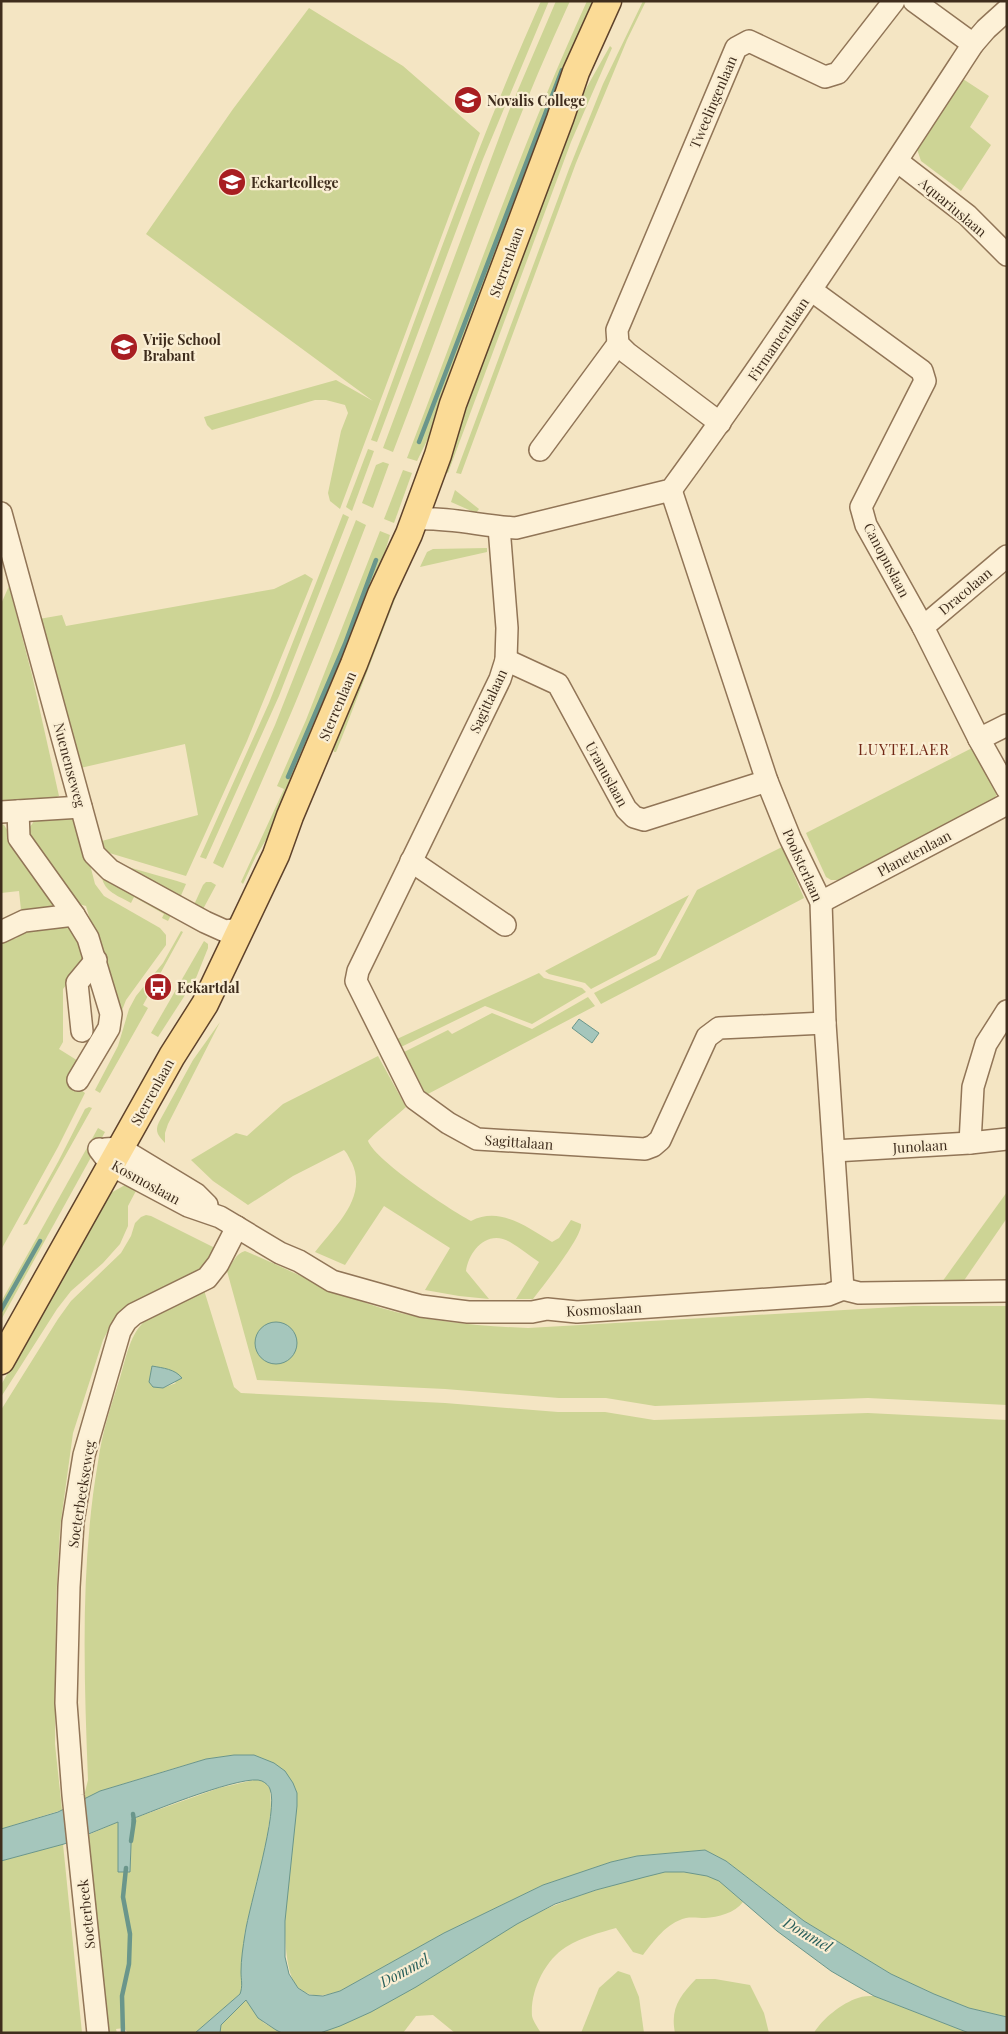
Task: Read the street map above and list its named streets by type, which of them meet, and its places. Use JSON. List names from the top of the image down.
{
  "streets": {
    "main road": ["Sterrenlaan"],
    "street": [
      "Tweelingenlaan",
      "Aquariuslaan",
      "Firmamentlaan",
      "Canopuslaan",
      "Dracolaan",
      "Sagittalaan",
      "Nuenenseweg",
      "Uranuslaan",
      "Planetenlaan",
      "Poolsterlaan",
      "Junolaan",
      "Kosmoslaan",
      "Soeterbeekseweg",
      "Soeterbeek"
    ]
  },
  "crossings": [
    ["Aquariuslaan", "Firmamentlaan"],
    ["Sterrenlaan", "Nuenenseweg"],
    ["Sterrenlaan", "Kosmoslaan"],
    ["Firmamentlaan", "Canopuslaan"],
    ["Firmamentlaan", "Poolsterlaan"],
    ["Canopuslaan", "Dracolaan"],
    ["Sagittalaan", "Uranuslaan"],
    ["Sagittalaan", "Poolsterlaan"],
    ["Uranuslaan", "Poolsterlaan"],
    ["Planetenlaan", "Poolsterlaan"],
    ["Poolsterlaan", "Junolaan"],
    ["Poolsterlaan", "Kosmoslaan"],
    ["Kosmoslaan", "Soeterbeekseweg"],
    ["Soeterbeekseweg", "Soeterbeek"]
  ],
  "districts": ["LUYTELAER"],
  "water": ["Dommel"],
  "places": {
    "school or university": ["Novalis College", "Eckartcollege", "Vrije School Brabant"],
    "bus stop": ["Eckartdal"]
  }
}
